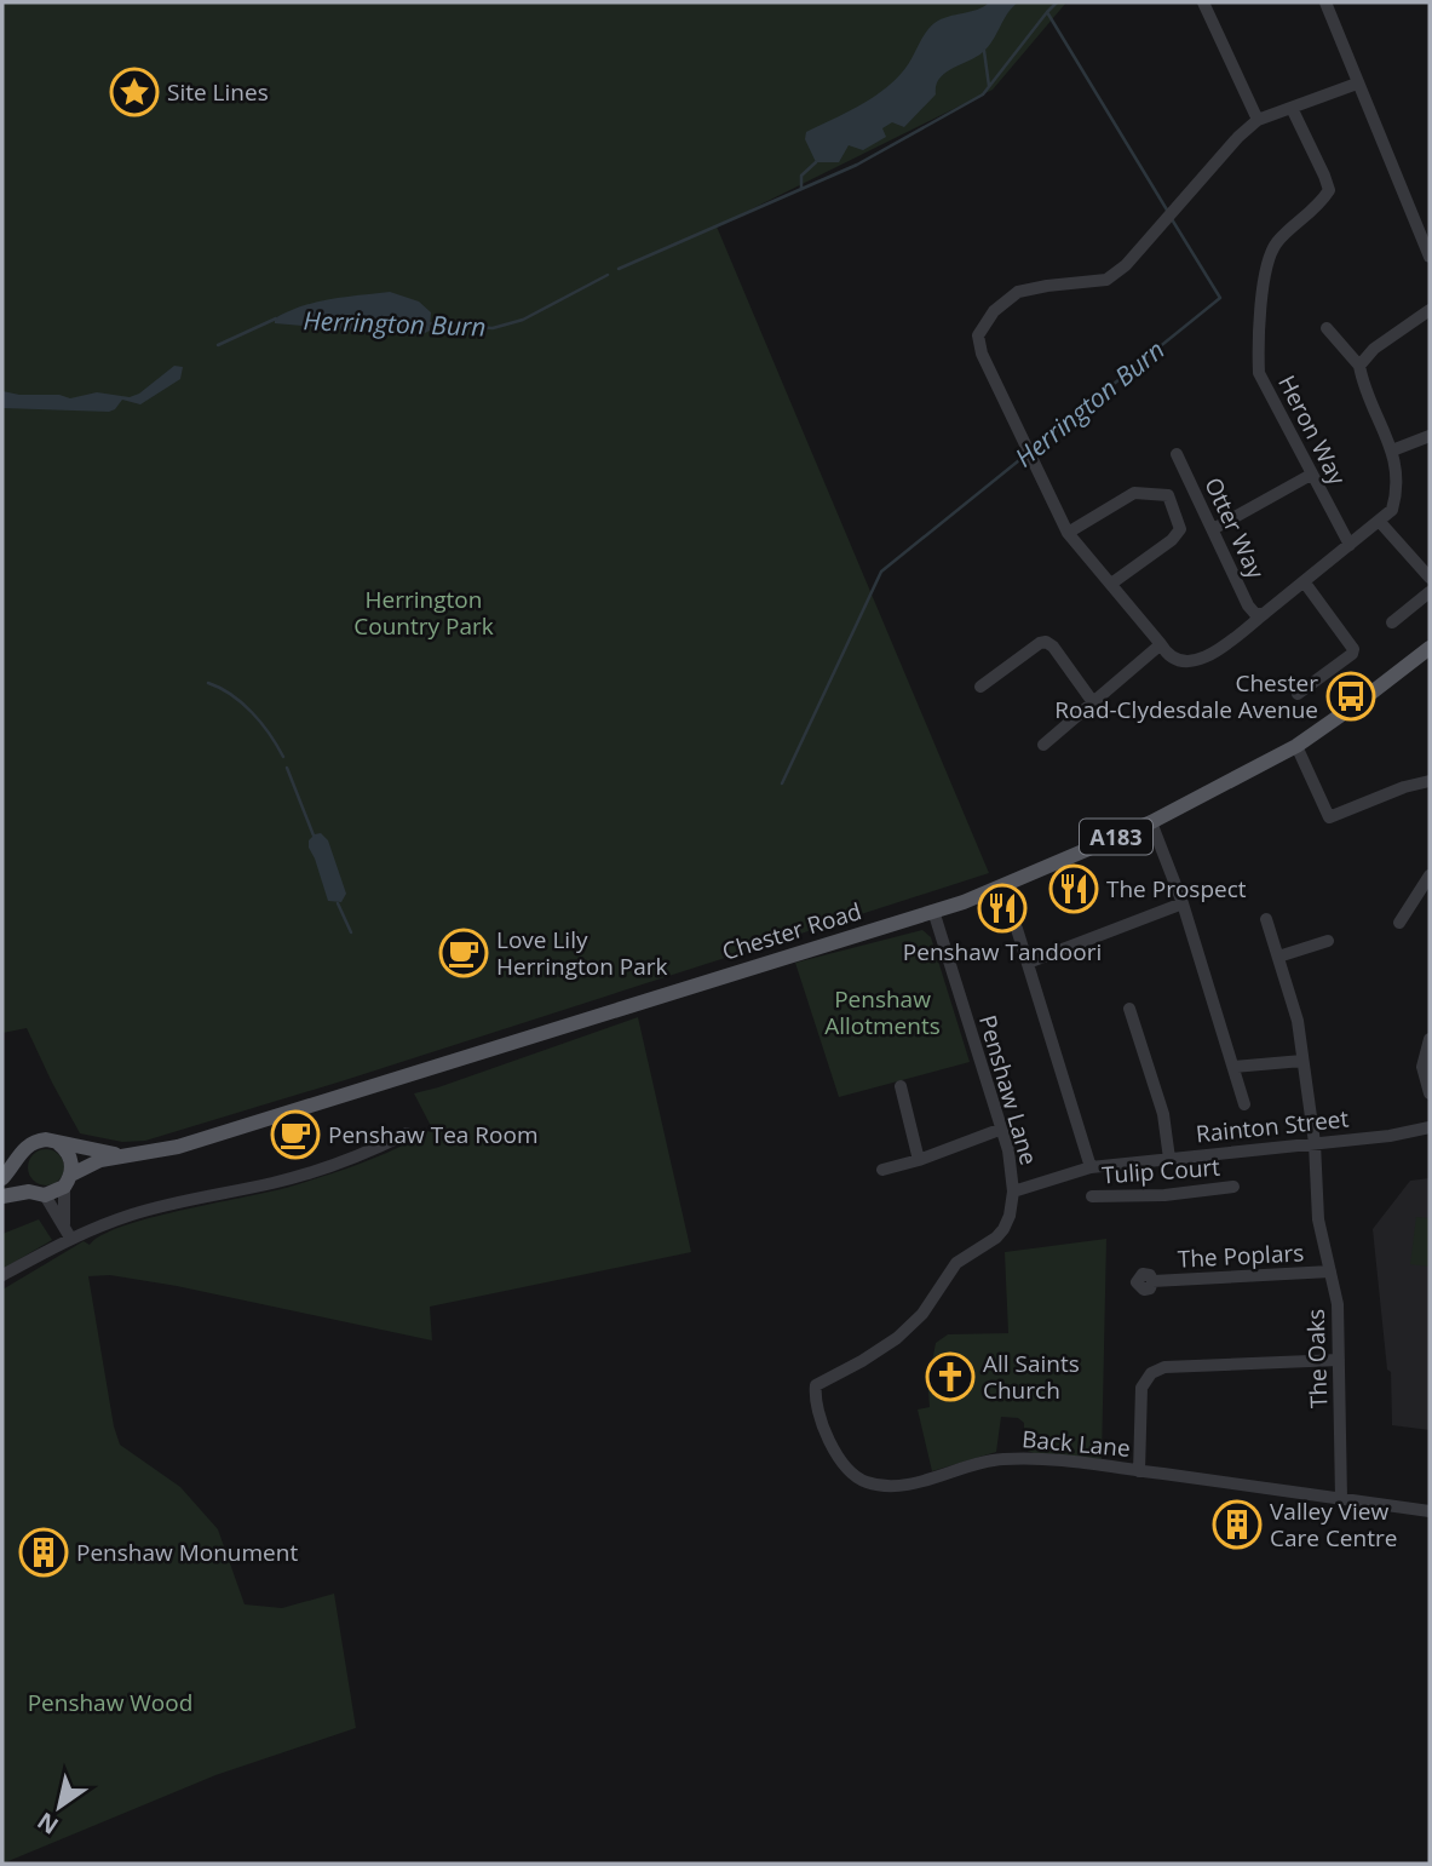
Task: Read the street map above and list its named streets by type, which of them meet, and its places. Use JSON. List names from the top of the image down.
{
  "streets": {
    "main road": ["A183", "Chester Road"],
    "street": [
      "Heron Way",
      "Otter Way",
      "Penshaw Lane",
      "Rainton Street",
      "Tulip Court",
      "The Poplars",
      "The Oaks",
      "Back Lane"
    ]
  },
  "crossings": [
    ["Chester Road", "Penshaw Lane"],
    ["Penshaw Lane", "Rainton Street"],
    ["Penshaw Lane", "Back Lane"],
    ["Rainton Street", "The Oaks"],
    ["The Poplars", "The Oaks"],
    ["The Oaks", "Back Lane"]
  ],
  "water": ["Herrington Burn"],
  "parks": ["Herrington Country Park", "Penshaw Allotments", "Penshaw Wood"],
  "places": {
    "place": ["Site Lines"],
    "bus stop": ["Chester Road-Clydesdale Avenue"],
    "restaurant": ["The Prospect", "Penshaw Tandoori"],
    "cafe": ["Love Lily Herrington Park", "Penshaw Tea Room"],
    "church": ["All Saints Church"],
    "building": ["Valley View Care Centre", "Penshaw Monument"]
  },
  "north": "bottom left"
}
